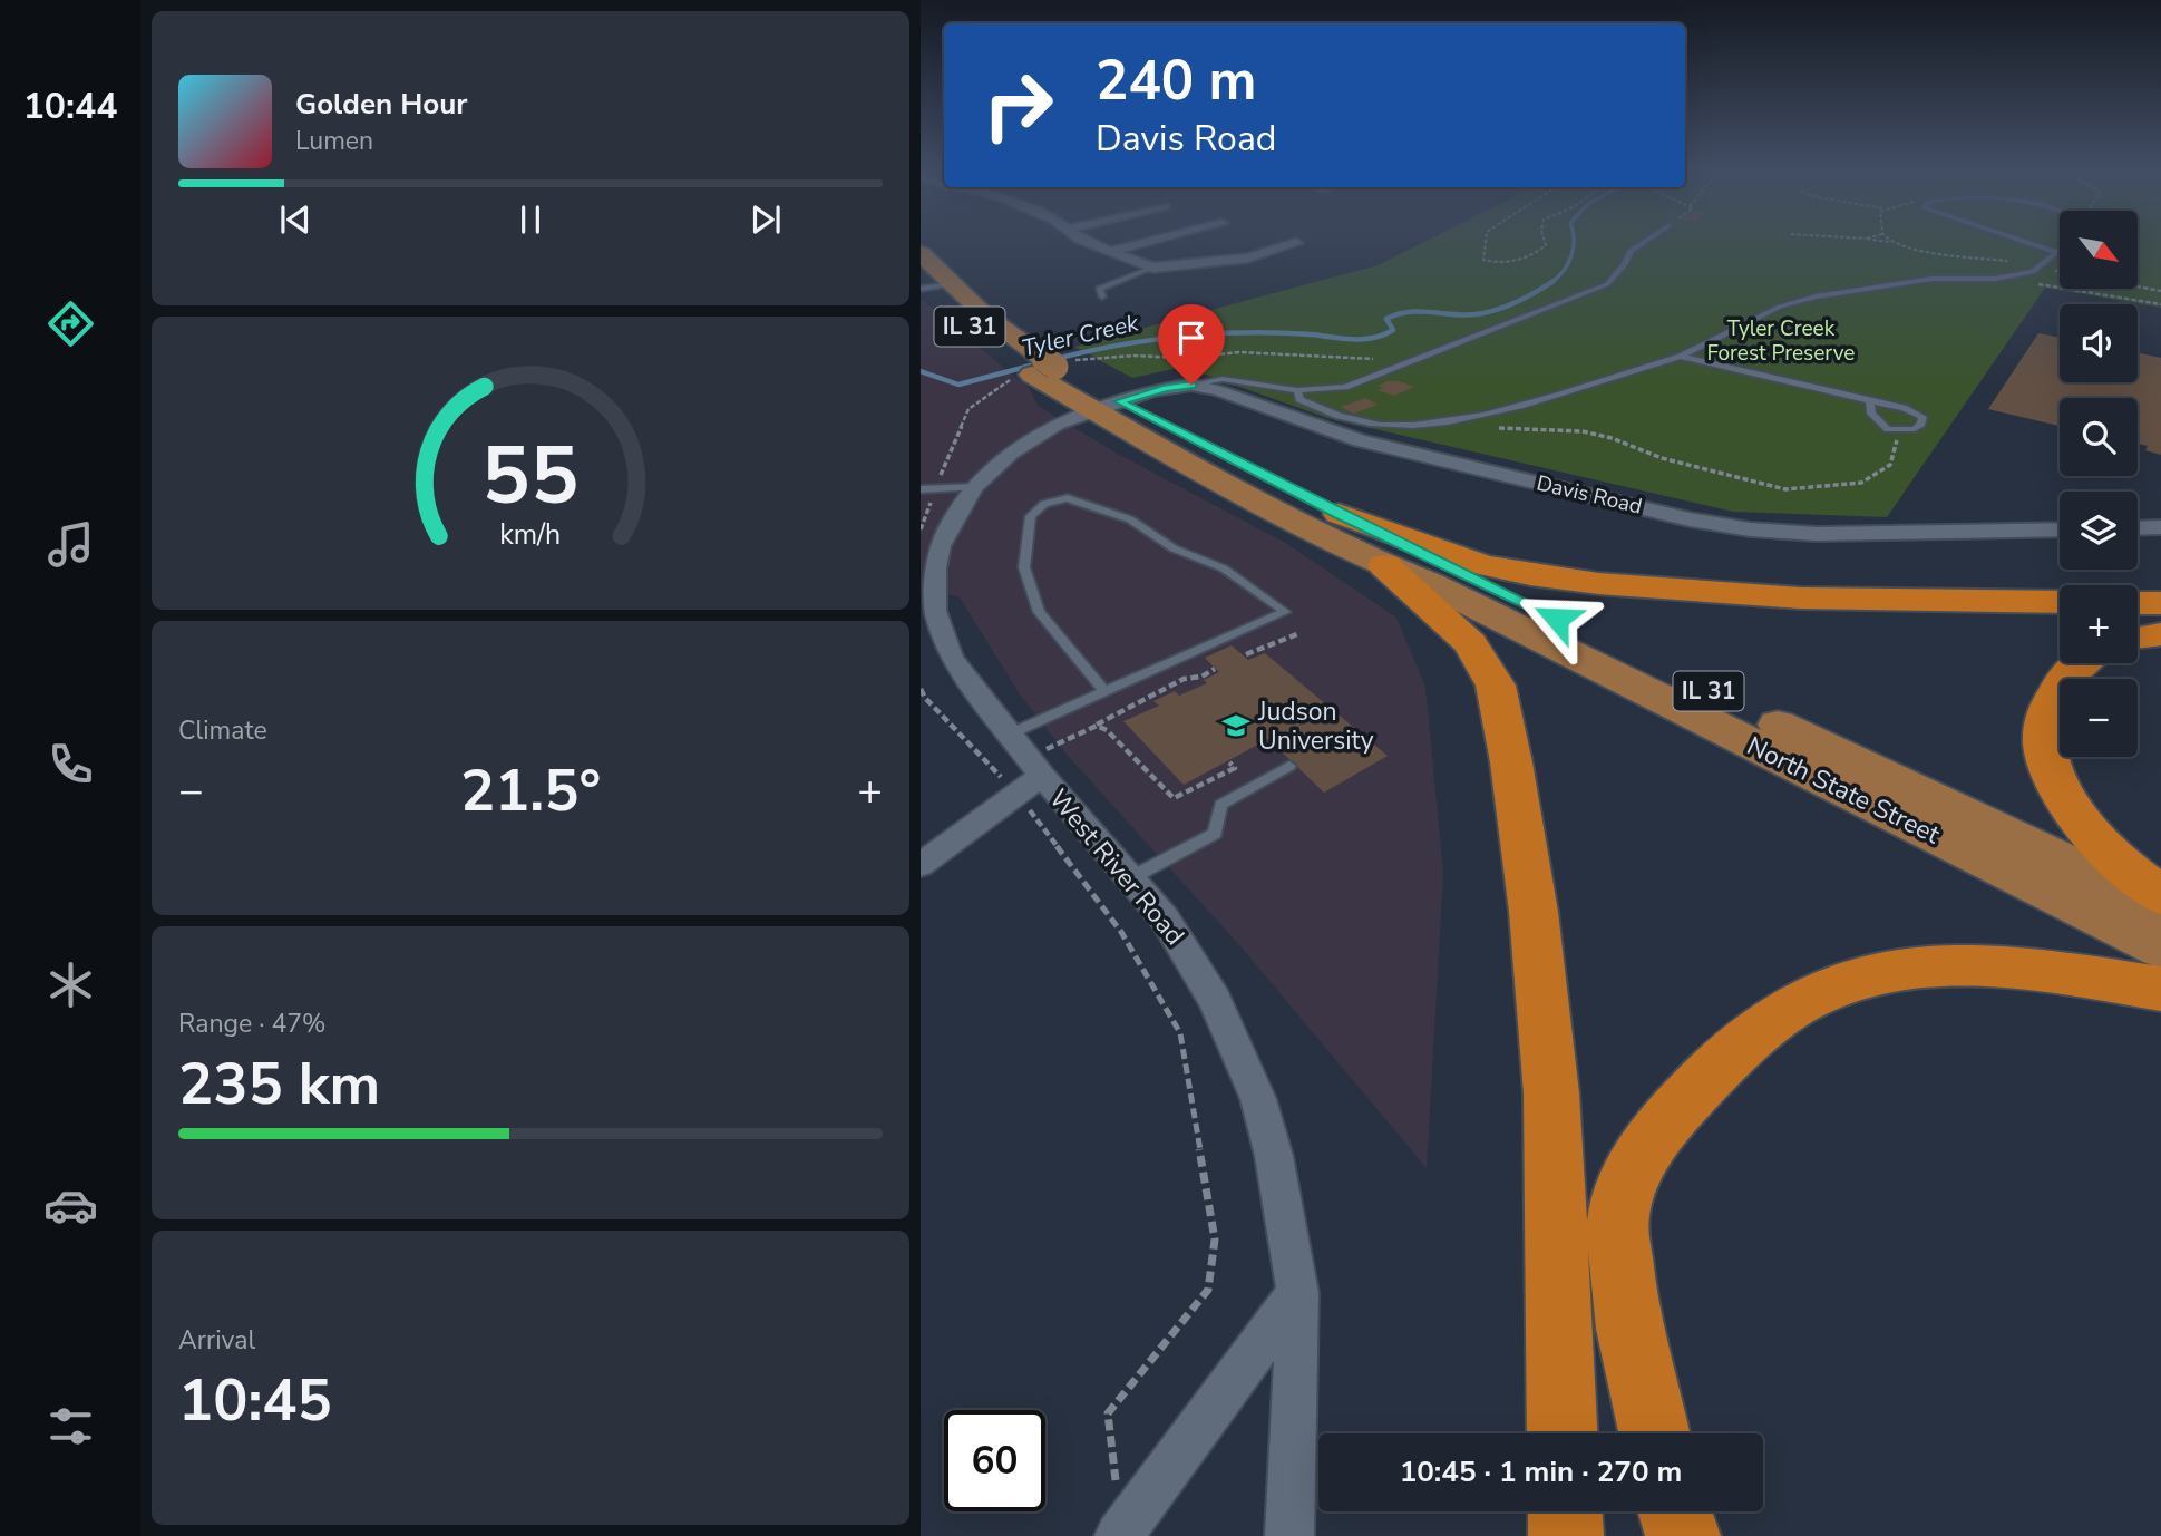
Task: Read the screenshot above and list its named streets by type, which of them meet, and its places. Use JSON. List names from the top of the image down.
{
  "streets": {
    "main road": ["IL 31", "North State Street"],
    "street": ["Davis Road", "West River Road"]
  },
  "crossings": [
    ["Davis Road", "North State Street"],
    ["Davis Road", "West River Road"],
    ["North State Street", "West River Road"]
  ],
  "water": ["Tyler Creek"],
  "parks": ["Tyler Creek Forest Preserve"],
  "places": {
    "school or university": ["Judson University"]
  },
  "north": "bottom right",
  "page": {
    "tabs": "10:44",
    "turn": ["240 m", "Davis Road"],
    "song": ["Golden Hour", "Lumen"],
    "map_buttons": ["+", "−"],
    "tile": [
      "Climate",
      ["Range · 47%", "235 km"],
      ["Arrival", "10:45"]
    ],
    "heat": ["−", "21.5°", "+"],
    "limit": "60",
    "trip": "10:45 · 1 min · 270 m",
    "gauge": ["55", "km/h"]
  }
}
